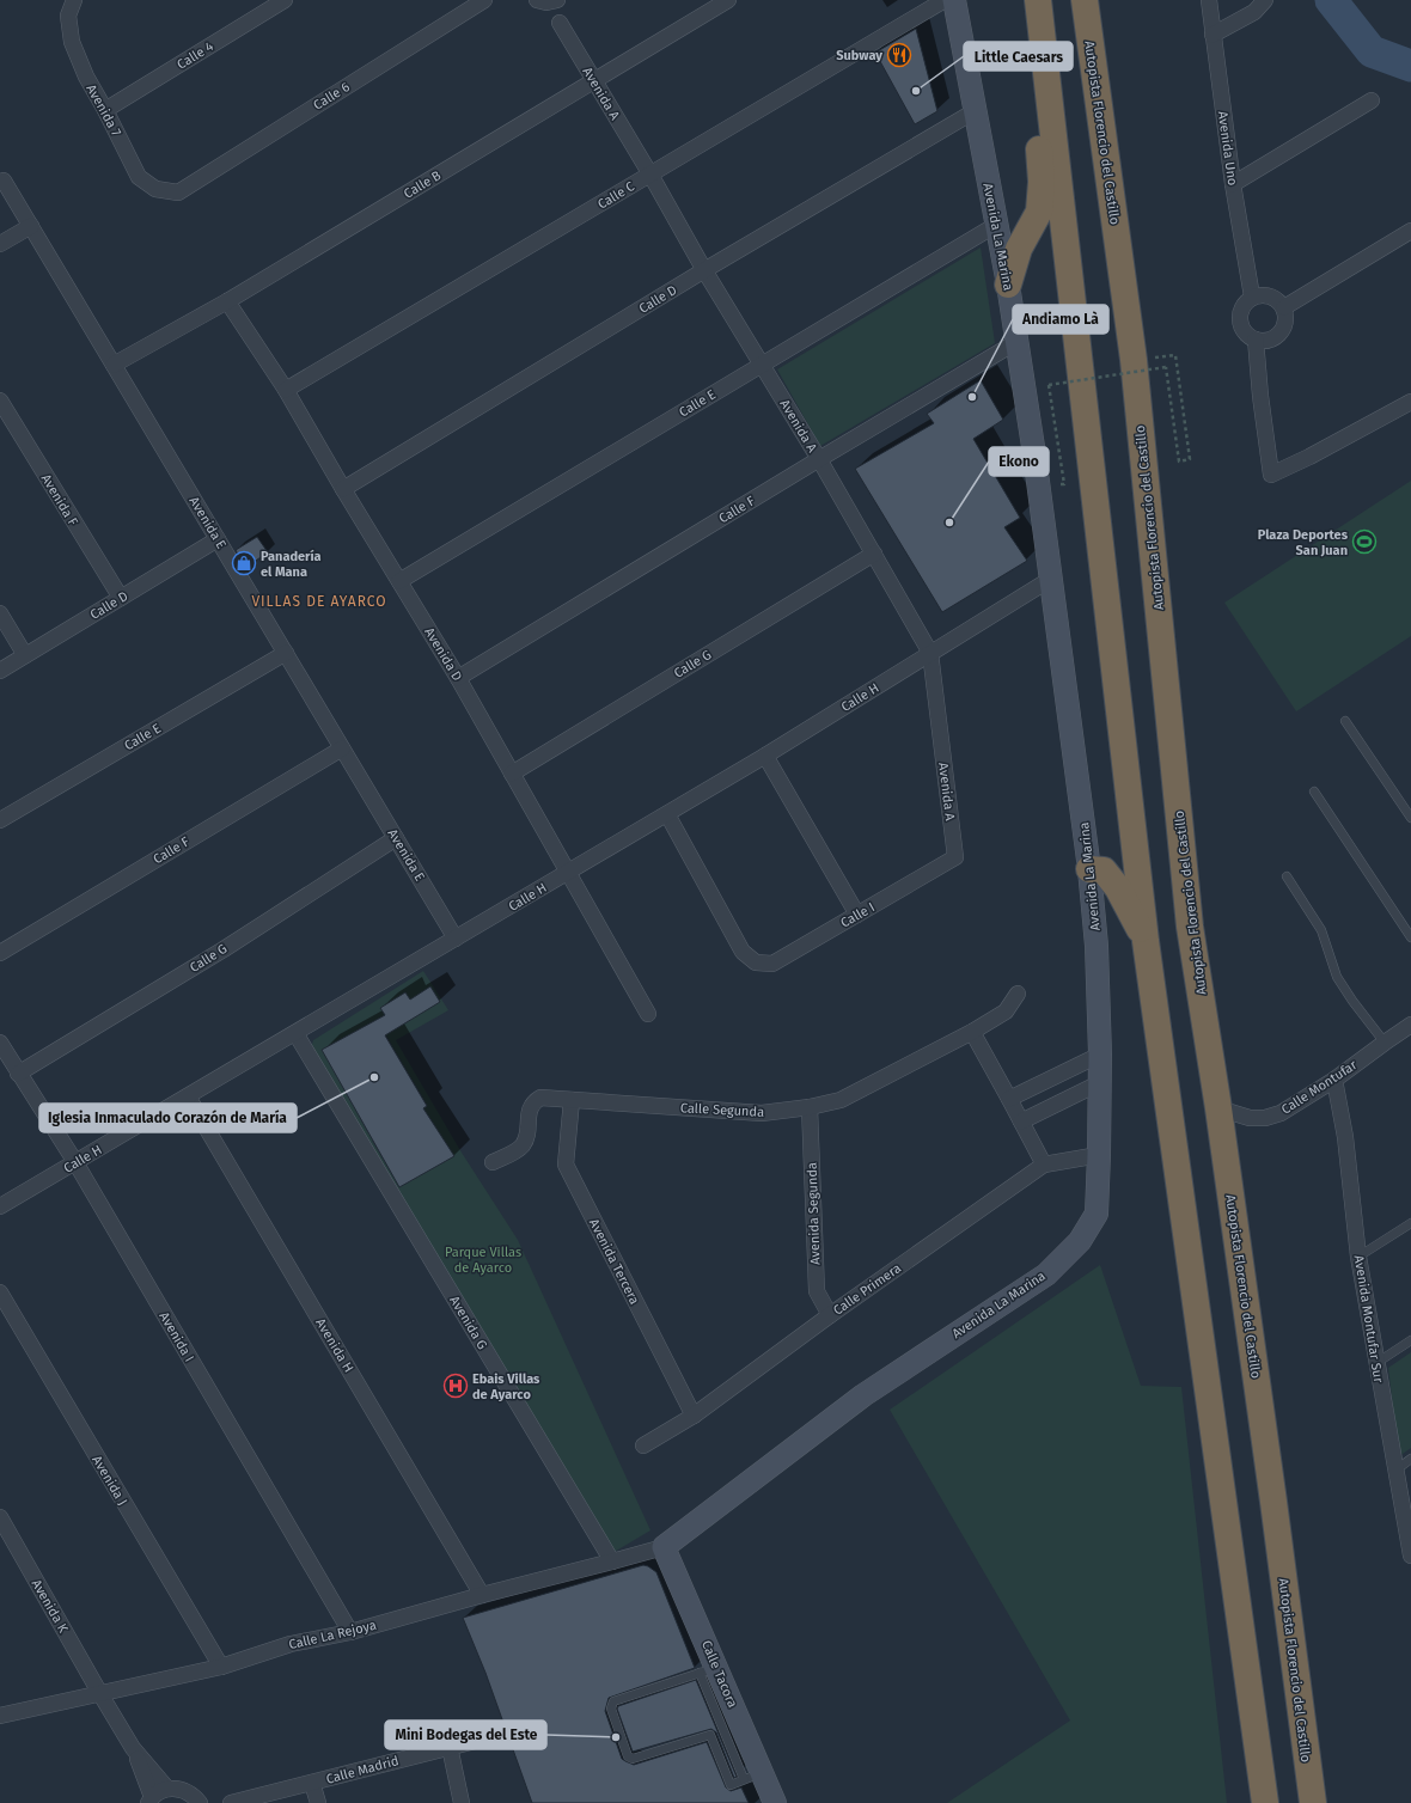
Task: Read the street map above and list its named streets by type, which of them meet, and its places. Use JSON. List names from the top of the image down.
{
  "streets": {
    "highway": ["Autopista Florencio del Castillo"],
    "street": [
      "Calle 4",
      "Avenida A",
      "Calle 6",
      "Avenida 7",
      "Avenida Uno",
      "Calle B",
      "Calle C",
      "Avenida La Marina",
      "Calle D",
      "Calle E",
      "Avenida F",
      "Calle F",
      "Avenida E",
      "Avenida D",
      "Calle G",
      "Calle H",
      "Calle I",
      "Calle Montufar",
      "Calle Segunda",
      "Avenida Segunda",
      "Avenida Tercera",
      "Calle Primera",
      "Avenida Montufar Sur",
      "Avenida G",
      "Avenida I",
      "Avenida H",
      "Avenida J",
      "Avenida K",
      "Calle La Rejoya",
      "Calle Tacora",
      "Calle Madrid"
    ]
  },
  "crossings": [
    ["Calle 4", "Avenida 7"],
    ["Avenida A", "Calle B"],
    ["Avenida A", "Calle C"],
    ["Avenida A", "Calle D"],
    ["Avenida A", "Calle E"],
    ["Avenida A", "Calle F"],
    ["Avenida A", "Calle G"],
    ["Avenida A", "Calle H"],
    ["Avenida A", "Calle I"],
    ["Calle 6", "Avenida 7"],
    ["Autopista Florencio del Castillo", "Calle Montufar"],
    ["Calle B", "Avenida E"],
    ["Calle B", "Avenida D"],
    ["Calle C", "Avenida D"],
    ["Avenida La Marina", "Calle D"],
    ["Avenida La Marina", "Calle E"],
    ["Avenida La Marina", "Calle F"],
    ["Avenida La Marina", "Calle H"],
    ["Avenida La Marina", "Calle Primera"],
    ["Avenida La Marina", "Calle La Rejoya"],
    ["Avenida La Marina", "Calle Tacora"],
    ["Calle D", "Avenida F"],
    ["Calle D", "Avenida E"],
    ["Calle D", "Avenida D"],
    ["Calle E", "Avenida E"],
    ["Calle E", "Avenida D"],
    ["Calle F", "Avenida E"],
    ["Calle F", "Avenida D"],
    ["Avenida E", "Calle G"],
    ["Avenida E", "Calle H"],
    ["Avenida D", "Calle G"],
    ["Avenida D", "Calle H"],
    ["Calle G", "Avenida I"],
    ["Calle H", "Calle I"],
    ["Calle H", "Avenida G"],
    ["Calle H", "Avenida I"],
    ["Calle H", "Avenida H"],
    ["Calle Montufar", "Avenida Montufar Sur"],
    ["Calle Segunda", "Avenida Segunda"],
    ["Calle Segunda", "Avenida Tercera"],
    ["Avenida Segunda", "Calle Primera"],
    ["Avenida Tercera", "Calle Primera"],
    ["Avenida G", "Calle La Rejoya"],
    ["Avenida I", "Calle La Rejoya"],
    ["Avenida H", "Calle La Rejoya"],
    ["Avenida J", "Calle La Rejoya"],
    ["Avenida K", "Calle La Rejoya"],
    ["Calle La Rejoya", "Calle Tacora"]
  ],
  "districts": ["VILLAS DE AYARCO"],
  "parks": ["Parque Villas de Ayarco"],
  "places": {
    "restaurant": ["Subway"],
    "other": [
      "Little Caesars",
      "Andiamo Là",
      "Ekono",
      "Iglesia Inmaculado Corazón de María",
      "Mini Bodegas del Este"
    ],
    "sports": ["Plaza Deportes San Juan"],
    "shop": ["Panadería el Mana"],
    "hospital": ["Ebais Villas de Ayarco"]
  }
}
